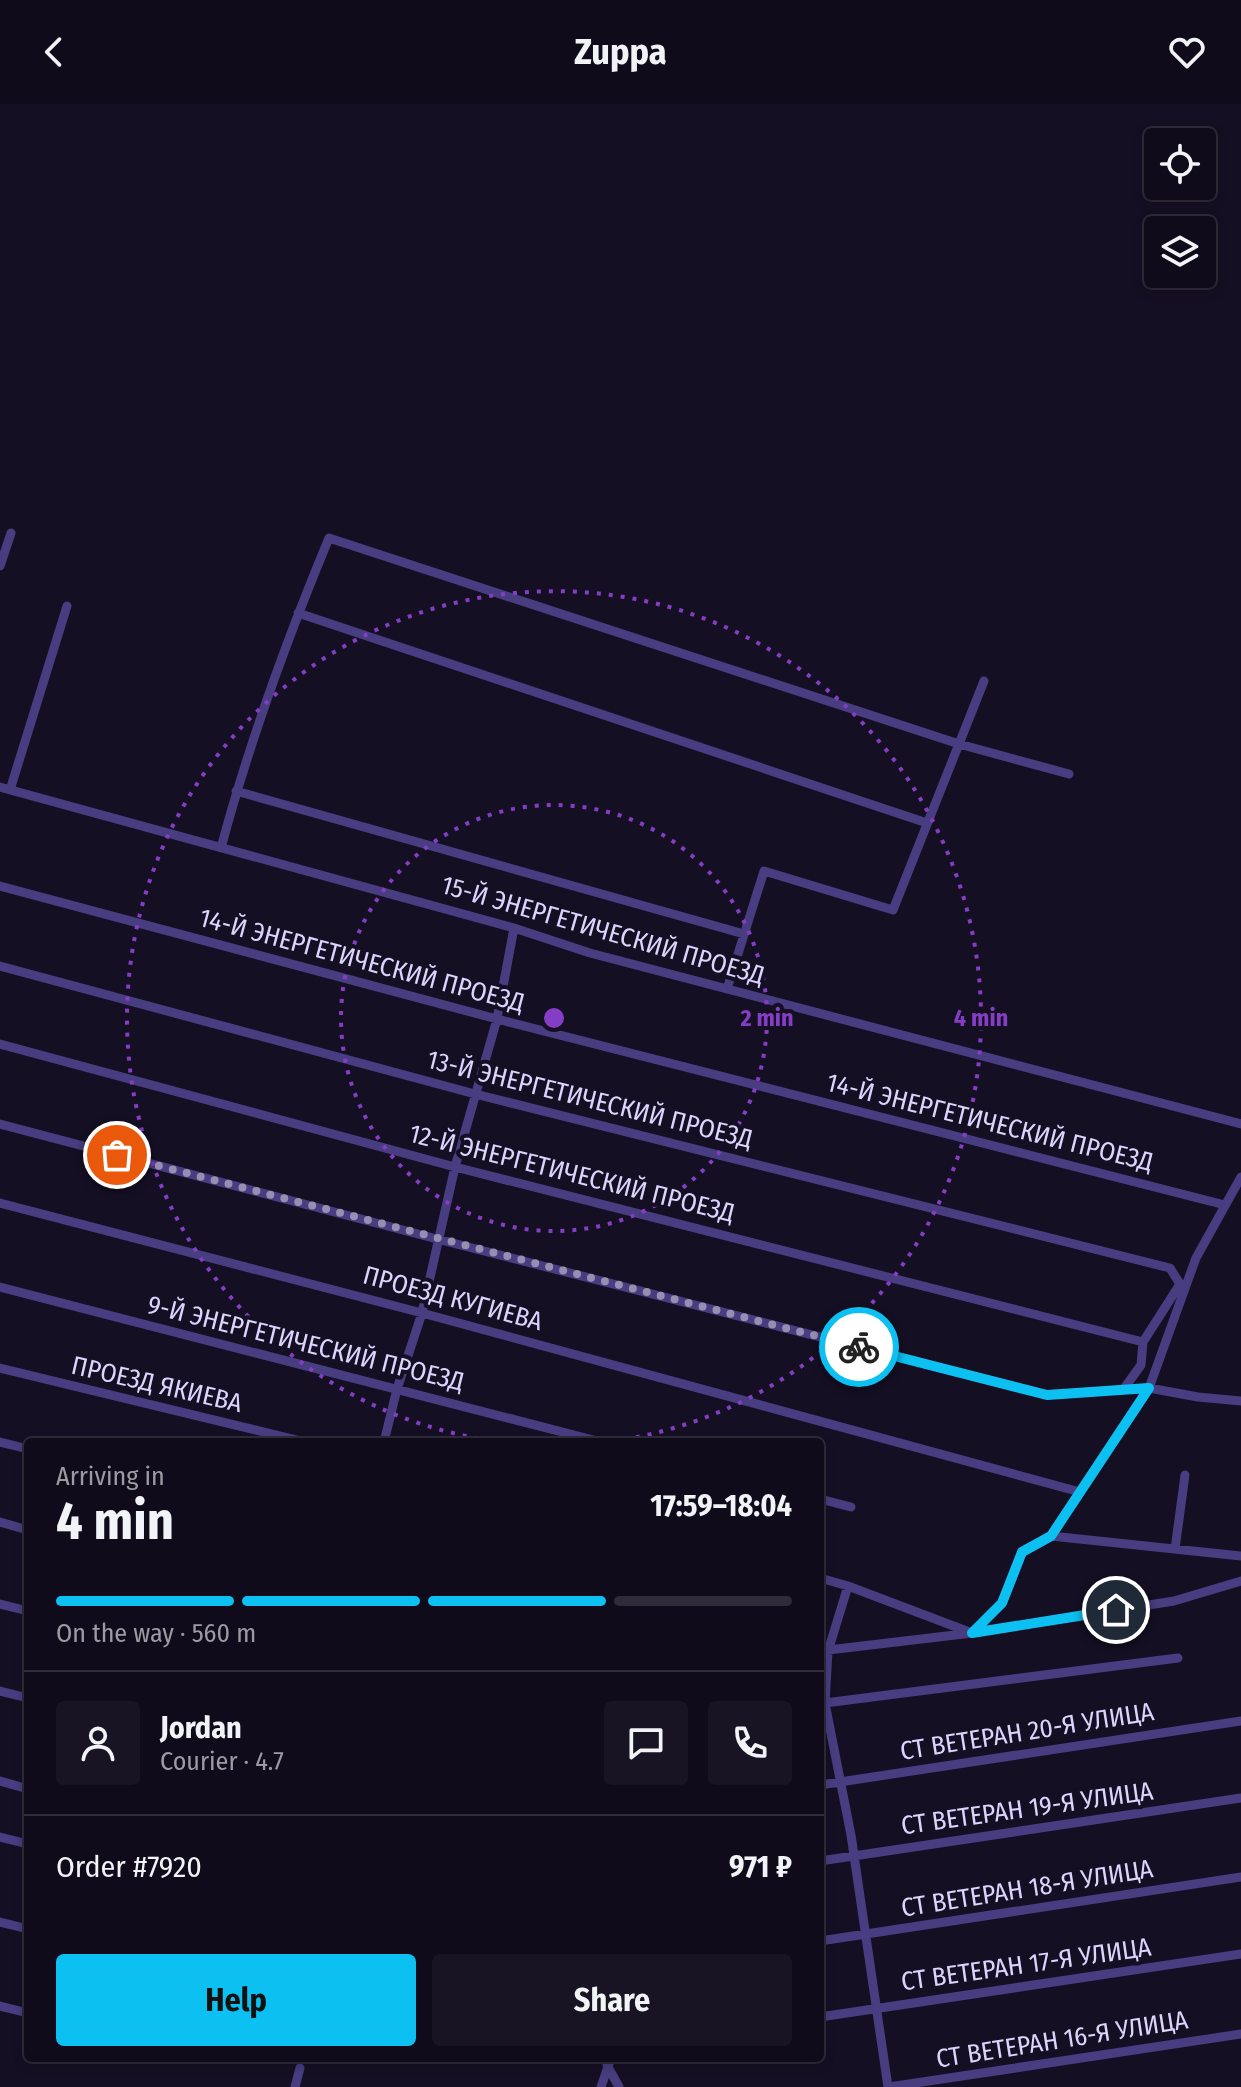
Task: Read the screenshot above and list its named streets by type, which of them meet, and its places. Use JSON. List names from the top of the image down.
{
  "streets": {
    "street": [
      "15-Й ЭНЕРГЕТИЧЕСКИЙ ПРОЕЗД",
      "14-Й ЭНЕРГЕТИЧЕСКИЙ ПРОЕЗД",
      "13-Й ЭНЕРГЕТИЧЕСКИЙ ПРОЕЗД",
      "12-Й ЭНЕРГЕТИЧЕСКИЙ ПРОЕЗД",
      "ПРОЕЗД КУГИЕВА",
      "9-Й ЭНЕРГЕТИЧЕСКИЙ ПРОЕЗД",
      "ПРОЕЗД ЯКИЕВА",
      "СТ ВЕТЕРАН 20-Я УЛИЦА",
      "СТ ВЕТЕРАН 19-Я УЛИЦА",
      "СТ ВЕТЕРАН 18-Я УЛИЦА",
      "СТ ВЕТЕРАН 17-Я УЛИЦА",
      "СТ ВЕТЕРАН 16-Я УЛИЦА"
    ]
  },
  "page": {
    "header": "Zuppa",
    "heading": ["4 min", "Arriving in", "17:59–18:04"],
    "panel": [
      "Jordan",
      "Courier · 4.7",
      "Order #7920",
      "971 ₽"
    ],
    "bar": "On the way · 560 m",
    "buttons": ["Help", "Share"]
  },
  "rings": ["2 min", "4 min"]
}
